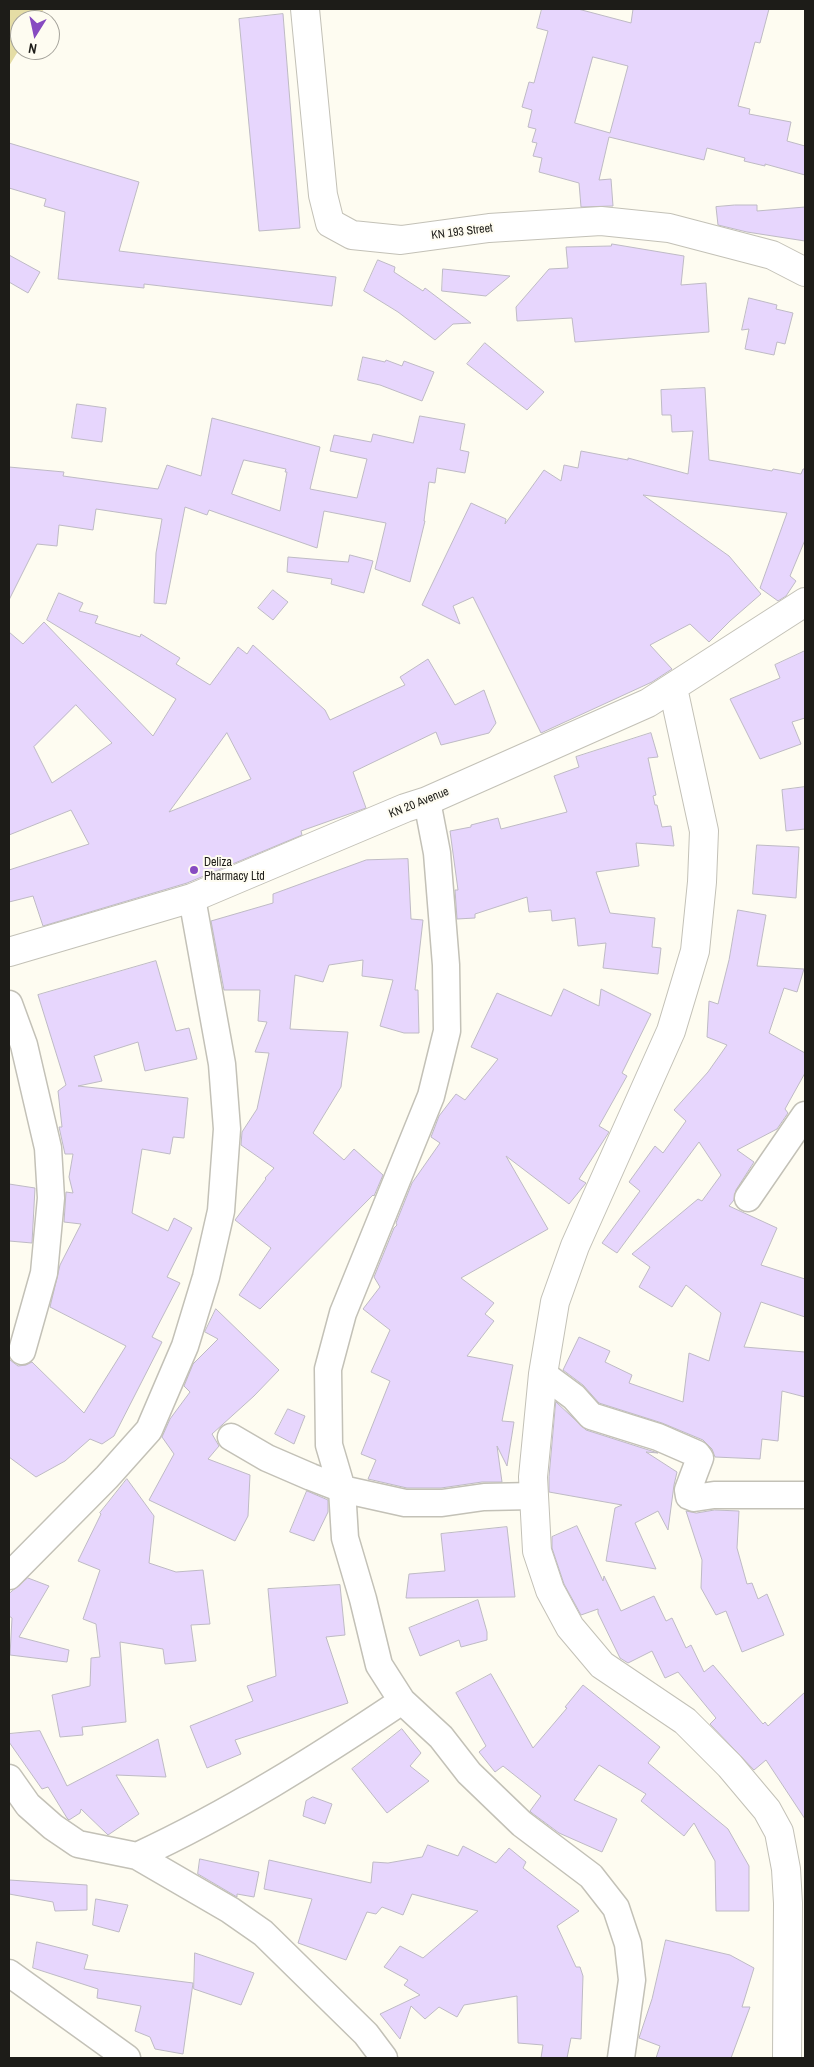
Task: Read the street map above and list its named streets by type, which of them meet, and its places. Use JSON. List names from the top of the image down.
{
  "streets": {
    "street": ["KN 193 Street", "KN 20 Avenue"]
  },
  "places": ["Deliza Pharmacy Ltd"],
  "north": "bottom"
}
